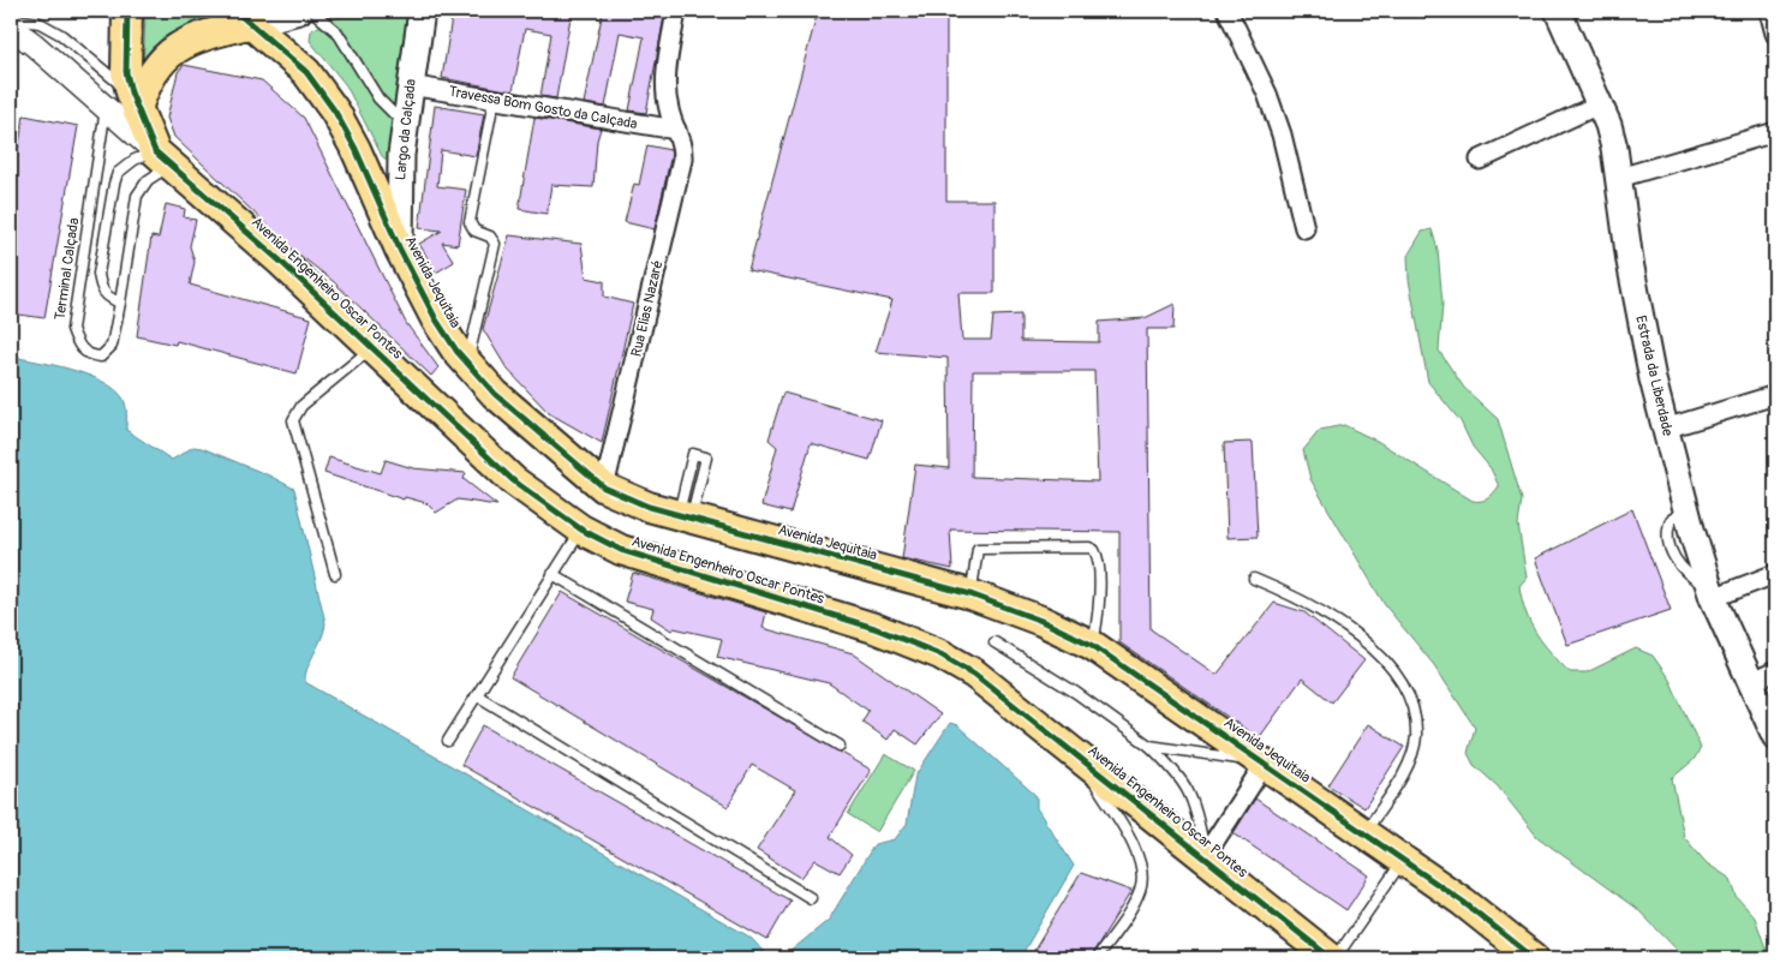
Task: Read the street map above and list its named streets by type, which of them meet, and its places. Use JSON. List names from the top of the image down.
{
  "streets": {
    "main road": [
      "Largo da Calçada",
      "Avenida Jequitaia",
      "Avenida Engenheiro Oscar Pontes",
      "Estrada da Liberdade"
    ],
    "street": ["Travessa Bom Gosto da Calçada", "Rua Elias Nazaré"],
    "lane": ["Terminal Calçada"]
  },
  "crossings": [
    ["Travessa Bom Gosto da Calçada", "Largo da Calçada"],
    ["Travessa Bom Gosto da Calçada", "Rua Elias Nazaré"],
    ["Largo da Calçada", "Avenida Jequitaia"],
    ["Terminal Calçada", "Avenida Engenheiro Oscar Pontes"],
    ["Avenida Jequitaia", "Rua Elias Nazaré"]
  ]
}
